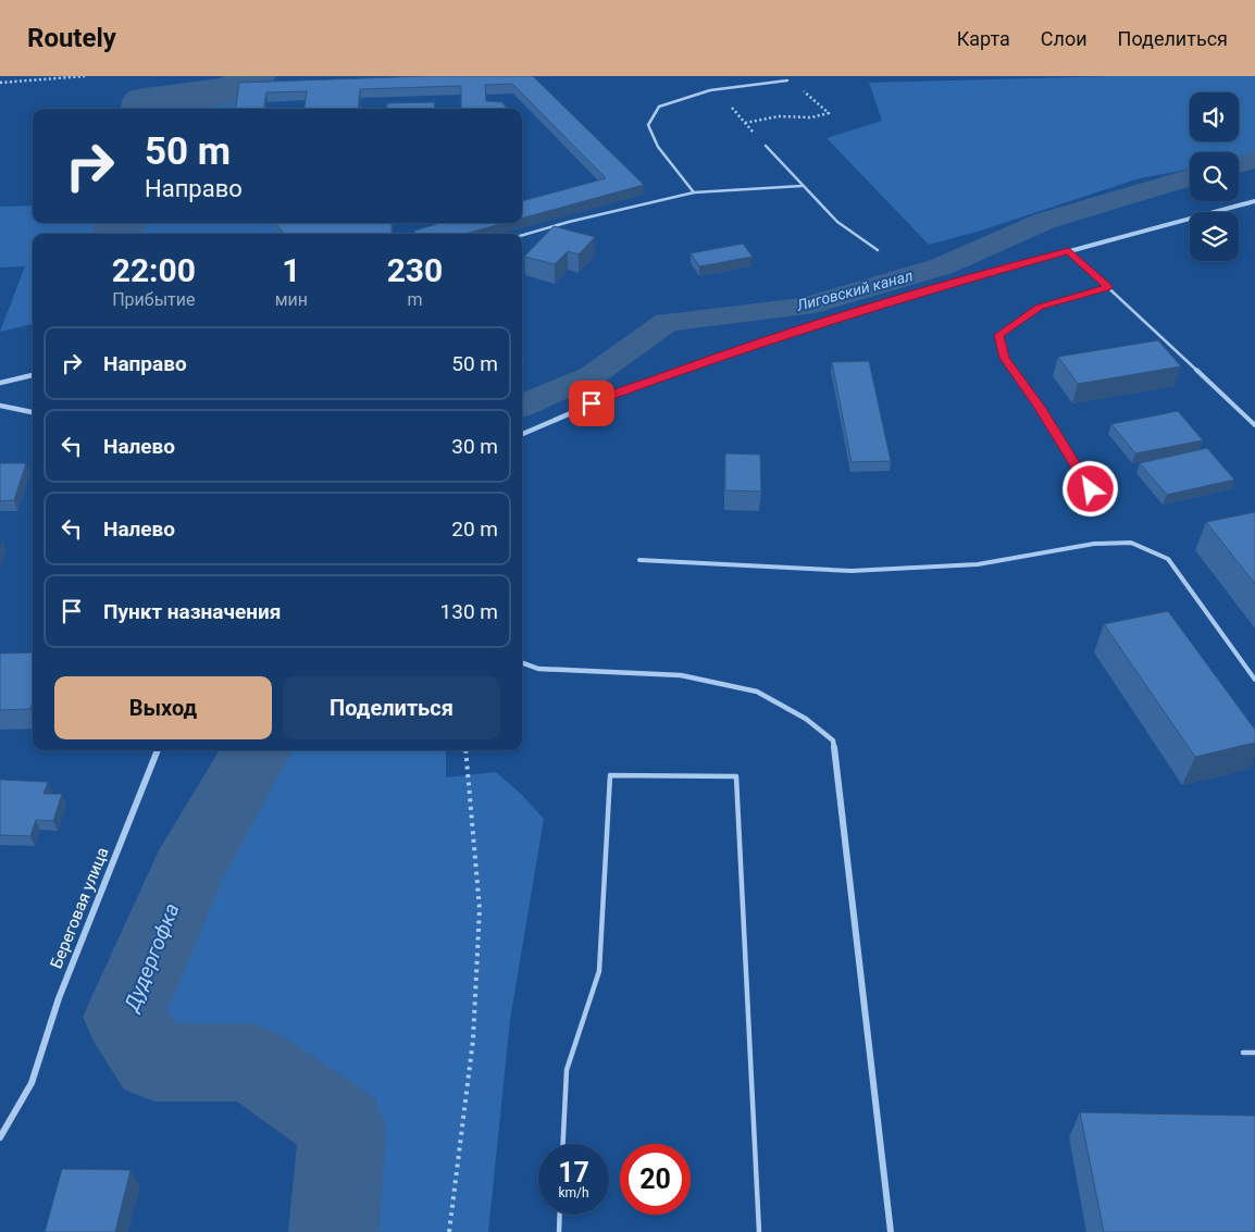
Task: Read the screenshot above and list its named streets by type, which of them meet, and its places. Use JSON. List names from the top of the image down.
{
  "streets": {
    "street": ["Береговая улица"]
  },
  "water": ["Лиговский канал", "Дудергофка"],
  "page": {
    "header": "Routely",
    "nav": ["Карта", "Слои", "Поделиться"],
    "turn": ["50 m", "Направо"],
    "eta": [
      "22:00",
      "Прибытие",
      "1",
      "мин",
      "230",
      "m"
    ],
    "list": [
      {
        "name": "Направо",
        "value": "50 m"
      },
      {
        "name": "Налево",
        "value": "30 m"
      },
      {
        "name": "Налево",
        "value": "20 m"
      },
      {
        "name": "Пункт назначения",
        "value": "130 m"
      }
    ],
    "buttons": ["Выход", "Поделиться"],
    "speed": "17 km/h",
    "limit": "20"
  }
}
